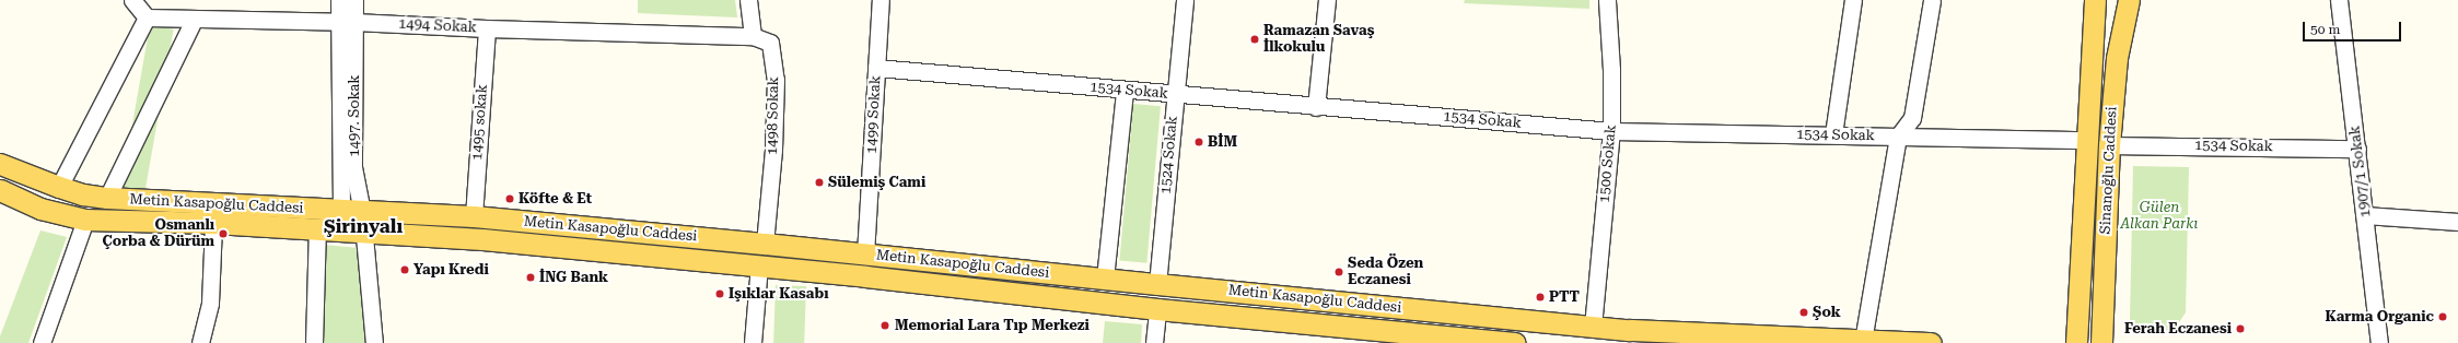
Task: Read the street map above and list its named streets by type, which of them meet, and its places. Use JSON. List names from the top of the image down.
{
  "streets": {
    "main road": ["Si̇nanoğlu Caddesi", "Metin Kasapoğlu Caddesi"],
    "street": [
      "1494 Sokak",
      "1534 Sokak",
      "1499 Sokak",
      "1497. Sokak",
      "1498 Sokak",
      "1495 sokak",
      "1524 Sokak",
      "1500 Sokak",
      "1907/1 Sokak"
    ]
  },
  "crossings": [
    ["1494 Sokak", "1497. Sokak"],
    ["1494 Sokak", "1498 Sokak"],
    ["1494 Sokak", "1495 sokak"],
    ["1534 Sokak", "1499 Sokak"],
    ["1534 Sokak", "1524 Sokak"],
    ["1534 Sokak", "1500 Sokak"],
    ["1534 Sokak", "Si̇nanoğlu Caddesi"],
    ["1534 Sokak", "1907/1 Sokak"],
    ["1499 Sokak", "Metin Kasapoğlu Caddesi"],
    ["1497. Sokak", "Metin Kasapoğlu Caddesi"],
    ["1498 Sokak", "Metin Kasapoğlu Caddesi"],
    ["1495 sokak", "Metin Kasapoğlu Caddesi"],
    ["1524 Sokak", "Metin Kasapoğlu Caddesi"],
    ["1500 Sokak", "Metin Kasapoğlu Caddesi"]
  ],
  "districts": ["Şirinyalı"],
  "parks": ["Gülen Alkan Parkı"],
  "places": [
    "Ramazan Savaş İlkokulu",
    "BİM",
    "Sülemiş Cami",
    "Köfte & Et",
    "Osmanlı Çorba & Dürüm",
    "Yapı Kredi",
    "Seda Özen Eczanesi",
    "İNG Bank",
    "Işıklar Kasabı",
    "PTT",
    "Şok",
    "Karma Organic",
    "Memorial Lara Tıp Merkezi",
    "Ferah Eczanesi"
  ],
  "scale_bar": "50 m"
}
